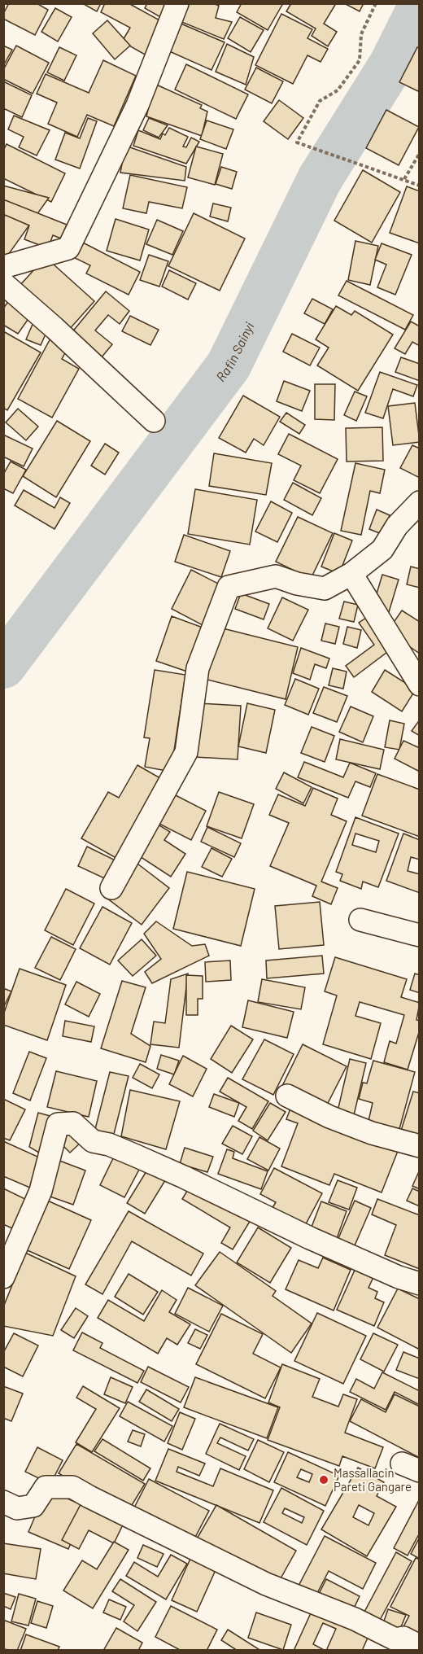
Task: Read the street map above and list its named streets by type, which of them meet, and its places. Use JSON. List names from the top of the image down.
{
  "water": ["Rafin Sainyi"],
  "places": ["Massallacin Pareti Gangare"]
}
